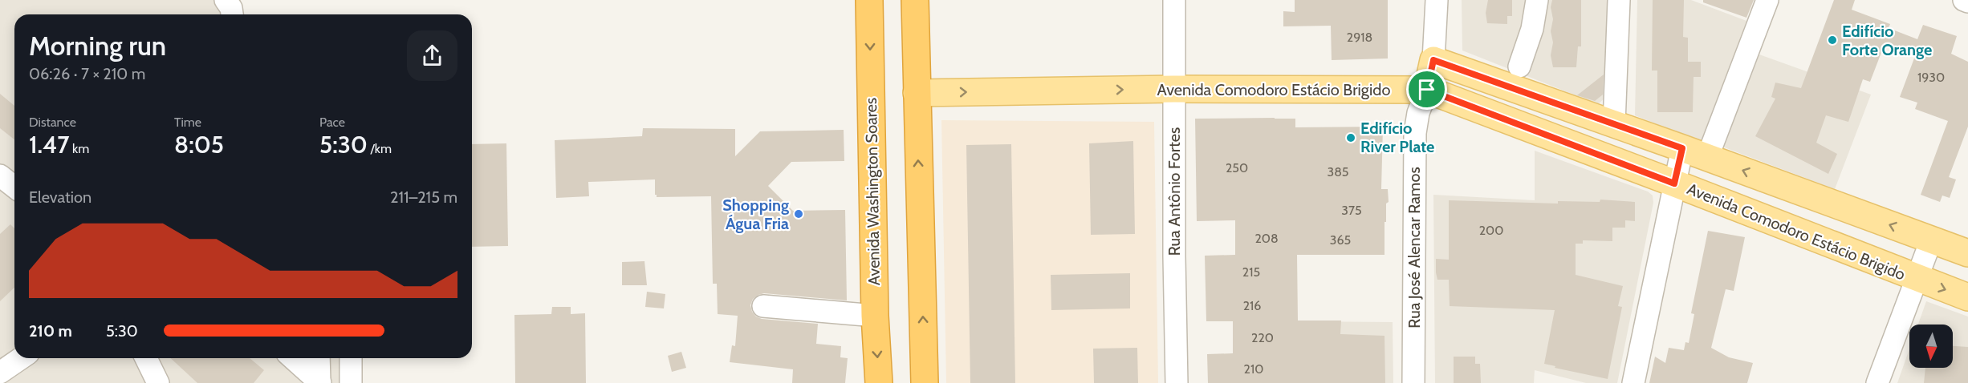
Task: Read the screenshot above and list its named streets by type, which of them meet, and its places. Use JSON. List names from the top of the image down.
{
  "streets": {
    "highway": ["Avenida Washington Soares"],
    "main road": ["Avenida Comodoro Estácio Brigido", "Rua José Alencar Ramos"],
    "street": ["Rua Antônio Fortes"]
  },
  "crossings": [
    ["Avenida Comodoro Estácio Brigido", "Rua Antônio Fortes"],
    ["Avenida Comodoro Estácio Brigido", "Rua José Alencar Ramos"]
  ],
  "places": ["Edifício Forte Orange", "Edifício River Plate", "Shopping Água Fria"],
  "house_numbers": [
    "2918",
    "1930",
    "250",
    "385",
    "375",
    "200",
    "208",
    "365",
    "215",
    "216",
    "220",
    "210"
  ],
  "north": "bottom",
  "page": {
    "heading": ["Morning run", "06:26 · 7 × 210 m"],
    "stats": [
      ["Distance", "1.47 km"],
      ["Time", "8:05"],
      ["Pace", "5:30 /km"]
    ],
    "chart": ["Elevation", "211–215 m"],
    "list": [
      {
        "name": "210 m",
        "note": "5:30"
      }
    ]
  }
}
